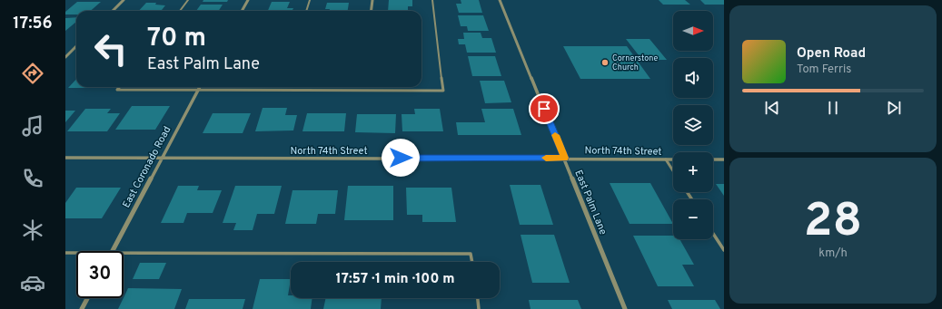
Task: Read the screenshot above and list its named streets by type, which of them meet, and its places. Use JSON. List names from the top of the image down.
{
  "streets": {
    "street": ["North 74th Street", "East Coronado Road", "East Palm Lane"]
  },
  "crossings": [
    ["North 74th Street", "East Coronado Road"],
    ["North 74th Street", "East Palm Lane"]
  ],
  "places": ["Cornerstone Church"],
  "north": "right",
  "page": {
    "tabs": "17:56",
    "map_buttons": ["+", "−"],
    "turn": ["70 m", "East Palm Lane"],
    "song": ["Open Road", "Tom Ferris"],
    "tile": ["28", "km/h"],
    "limit": "30",
    "trip": "17:57 · 1 min · 100 m"
  }
}
